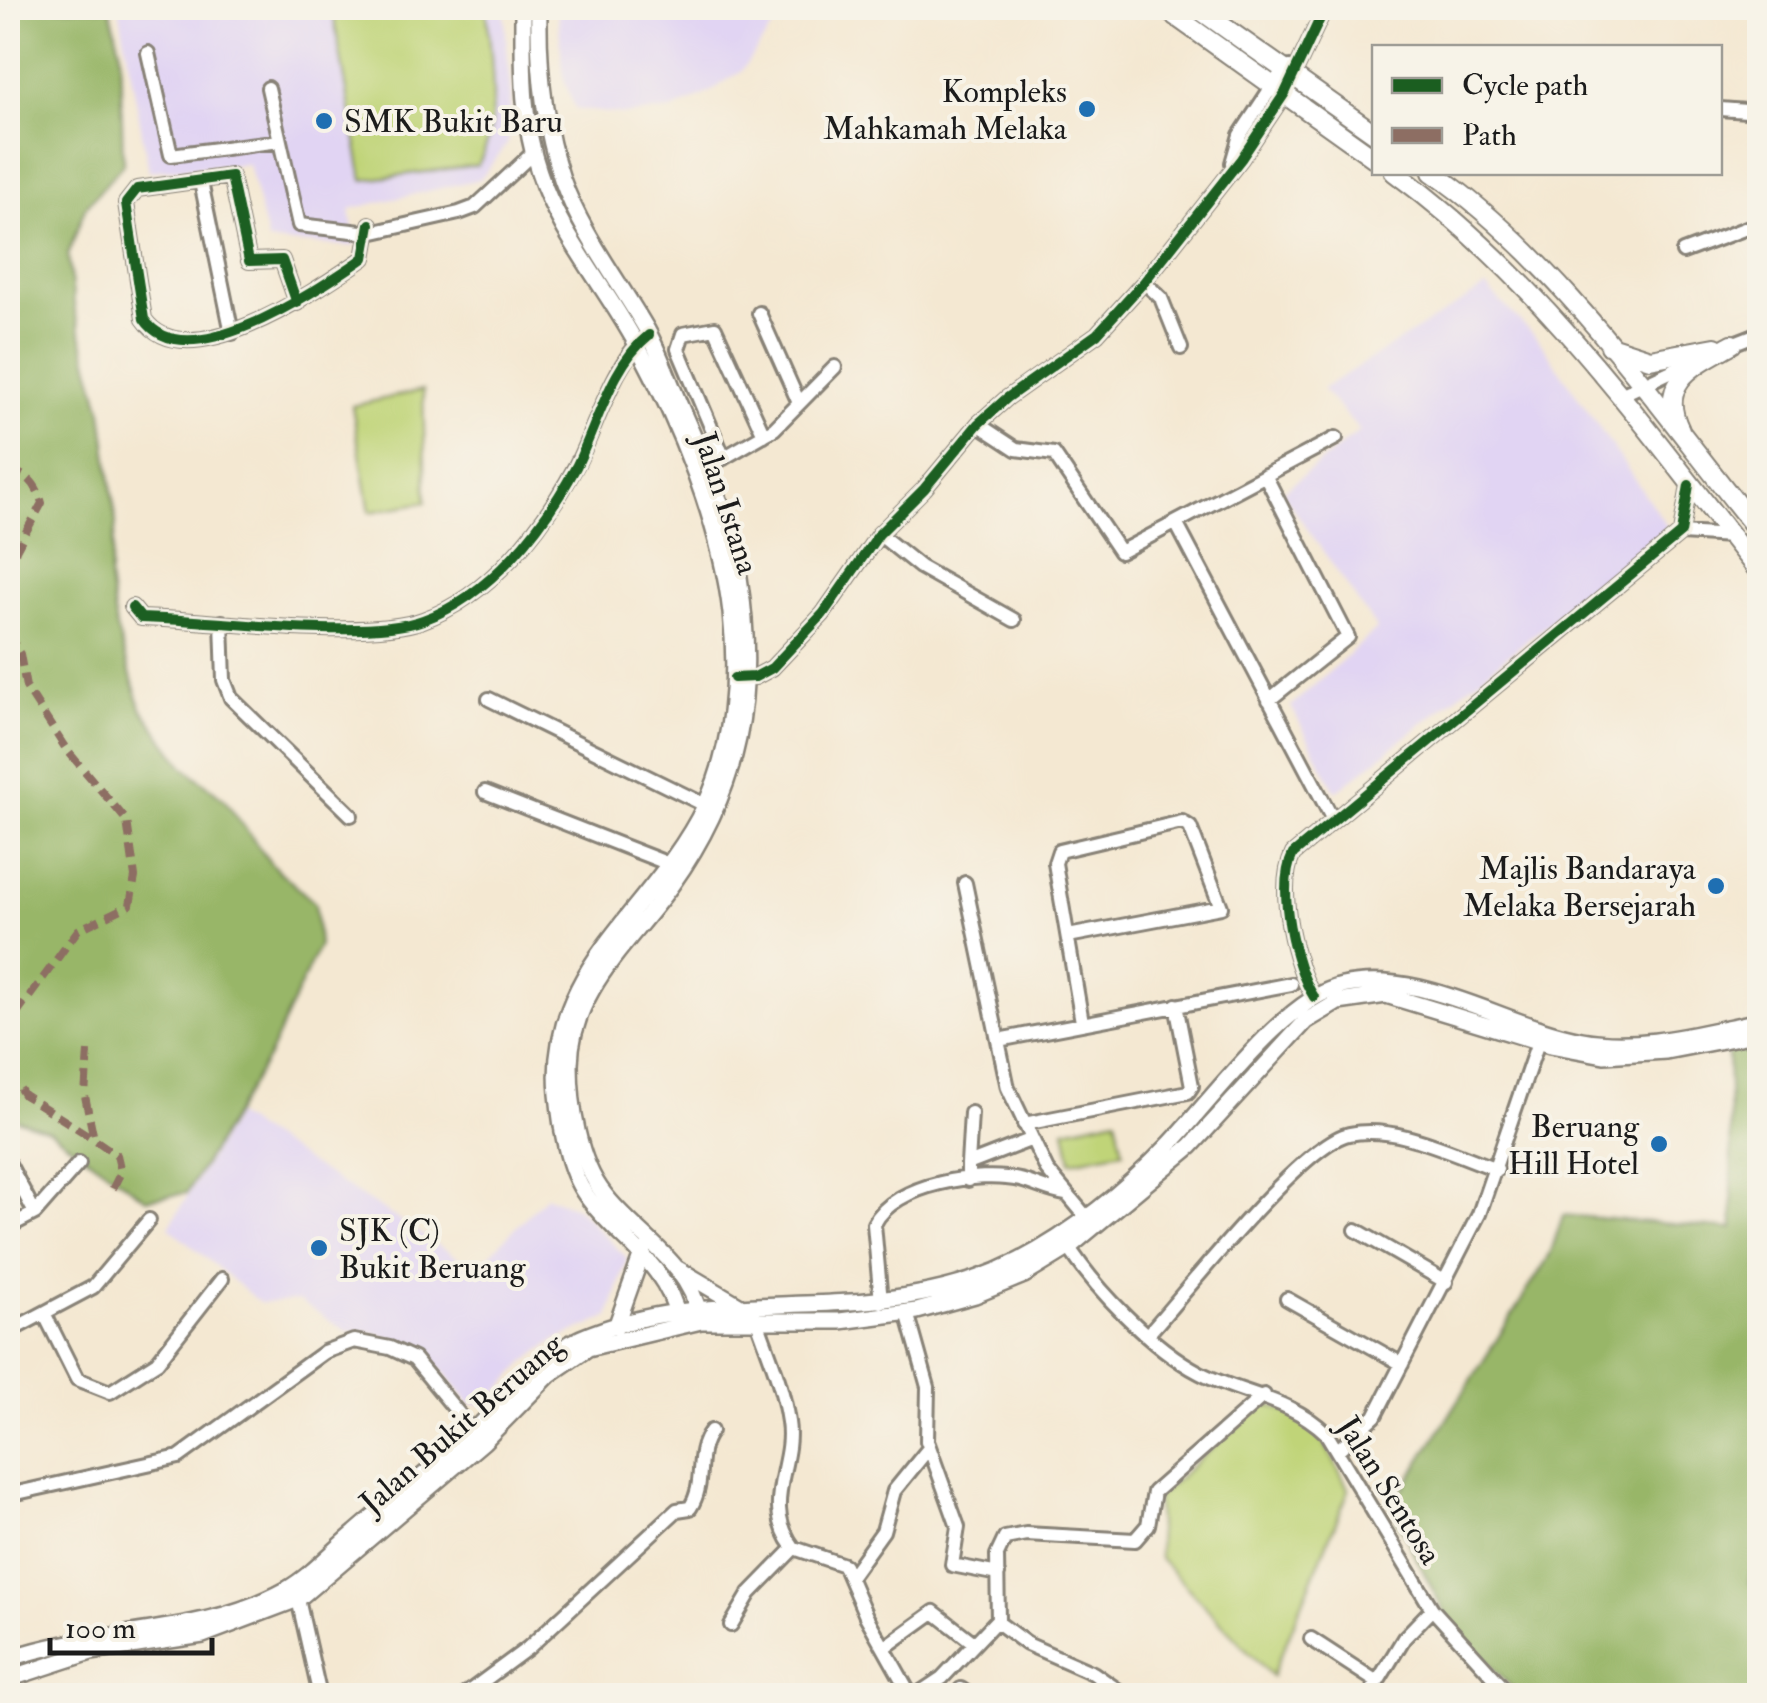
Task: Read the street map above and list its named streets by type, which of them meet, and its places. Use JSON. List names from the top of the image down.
{
  "streets": {
    "main road": ["Jalan Istana", "Jalan Bukit Beruang"],
    "street": ["Jalan Sentosa"]
  },
  "crossings": [
    ["Jalan Istana", "Jalan Bukit Beruang"],
    ["Jalan Bukit Beruang", "Jalan Sentosa"]
  ],
  "places": [
    "Kompleks Mahkamah Melaka",
    "SMK Bukit Baru",
    "Majlis Bandaraya Melaka Bersejarah",
    "Beruang Hill Hotel",
    "SJK (C) Bukit Beruang"
  ],
  "legend": ["Cycle path", "Path"],
  "scale_bar": "100 m"
}
